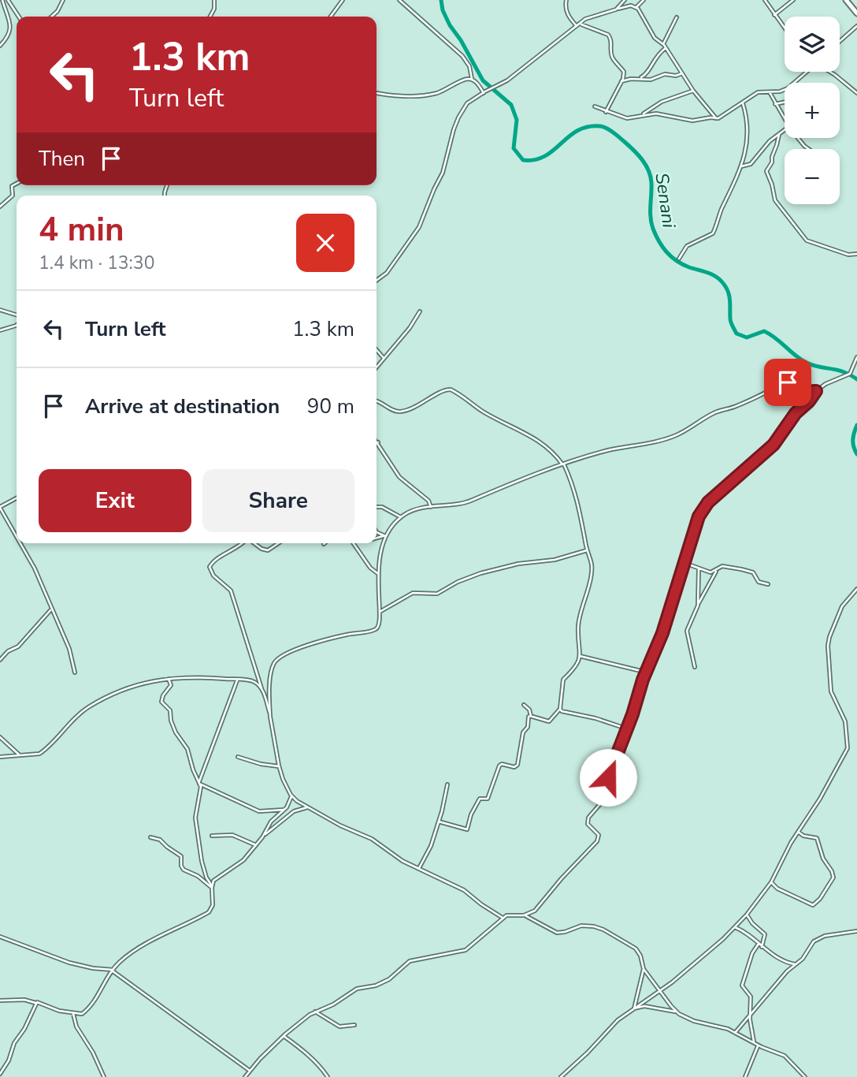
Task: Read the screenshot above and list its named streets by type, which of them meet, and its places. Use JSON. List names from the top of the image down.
{
  "water": ["Senani"],
  "page": {
    "map_buttons": ["+", "−"],
    "turn": ["1.3 km", "Turn left"],
    "then": "Then",
    "heading": ["4 min", "1.4 km · 13:30"],
    "list": [
      {
        "name": "Turn left",
        "value": "1.3 km"
      },
      {
        "name": "Arrive at destination",
        "value": "90 m"
      }
    ],
    "buttons": ["Exit", "Share"]
  }
}
